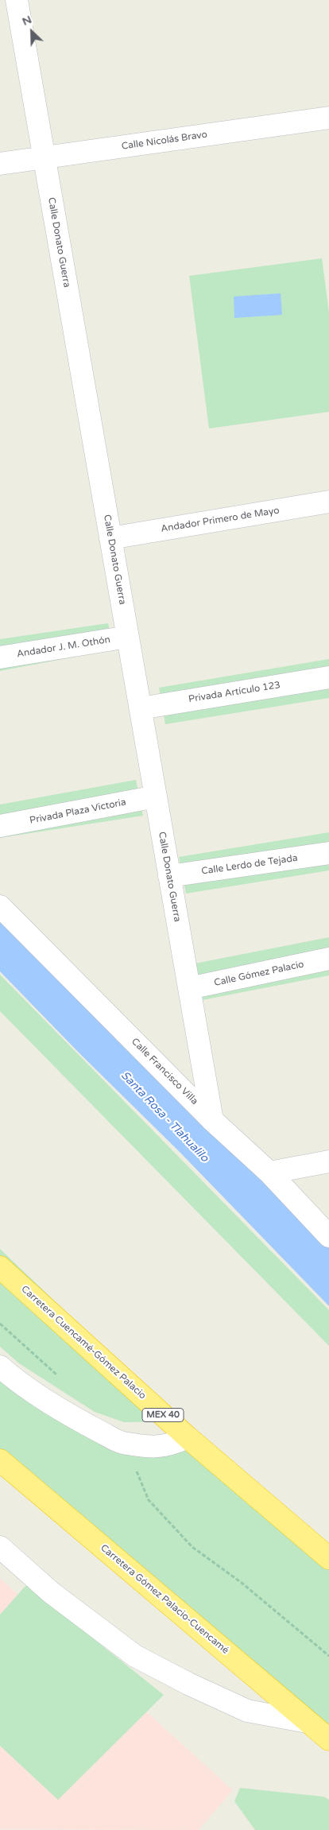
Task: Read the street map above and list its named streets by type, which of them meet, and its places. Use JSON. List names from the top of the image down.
{
  "streets": {
    "highway": ["Carretera Cuencamé-Gómez Palacio", "MEX 40", "Carretera Gómez Palacio-Cuencamé"],
    "street": [
      "Calle Nicolás Bravo",
      "Calle Donato Guerra",
      "Andador Primero de Mayo",
      "Andador J. M. Othón",
      "Privada Artículo 123",
      "Privada Plaza Victoria",
      "Calle Lerdo de Tejada",
      "Calle Gómez Palacio",
      "Calle Francisco Villa"
    ]
  },
  "crossings": [
    ["Calle Nicolás Bravo", "Calle Donato Guerra"],
    ["Calle Donato Guerra", "Andador Primero de Mayo"],
    ["Calle Donato Guerra", "Andador J. M. Othón"],
    ["Calle Donato Guerra", "Privada Artículo 123"],
    ["Calle Donato Guerra", "Privada Plaza Victoria"],
    ["Calle Donato Guerra", "Calle Lerdo de Tejada"],
    ["Calle Donato Guerra", "Calle Gómez Palacio"],
    ["Calle Donato Guerra", "Calle Francisco Villa"]
  ],
  "water": ["Santa Rosa - Tlahualilo"],
  "north": "top left"
}
